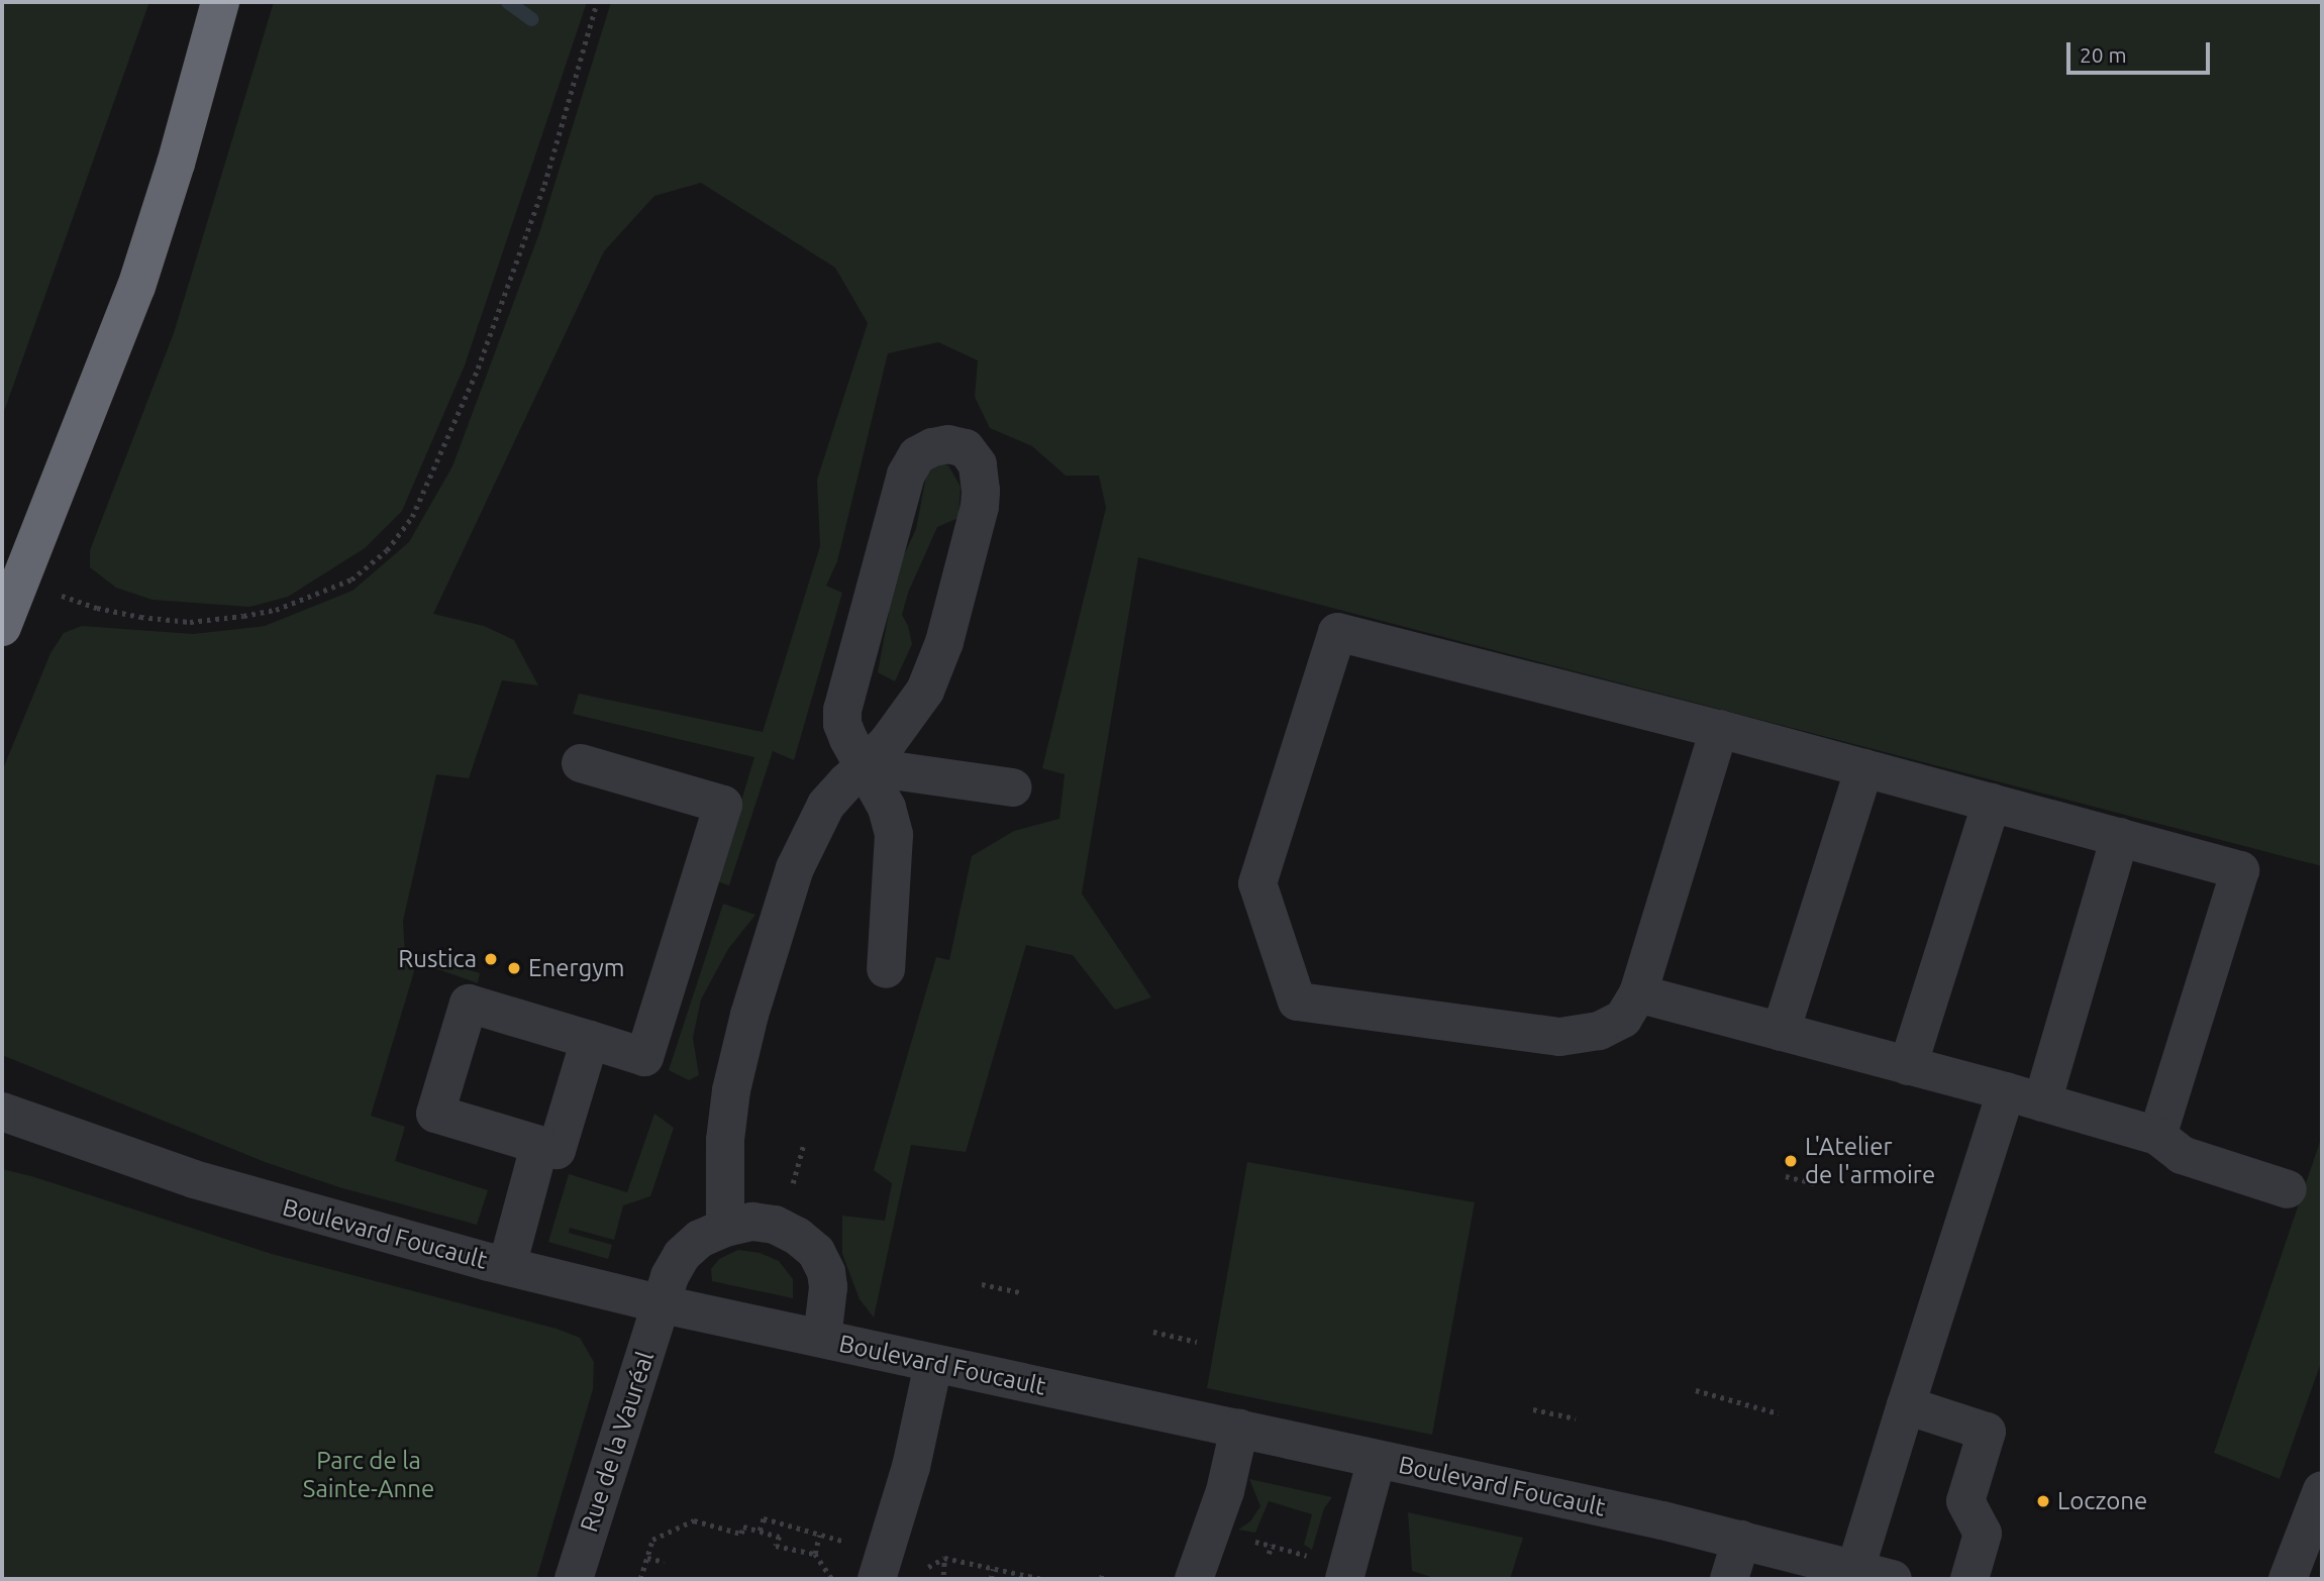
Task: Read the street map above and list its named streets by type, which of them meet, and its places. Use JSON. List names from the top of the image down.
{
  "streets": {
    "street": ["Boulevard Foucault", "Rue de la Vauréal"]
  },
  "crossings": [
    ["Boulevard Foucault", "Rue de la Vauréal"]
  ],
  "parks": ["Parc de la Sainte-Anne"],
  "places": [
    "Rustica",
    "Energym",
    "L'Atelier de l'armoire",
    "Loczone"
  ],
  "scale_bar": "20 m"
}
